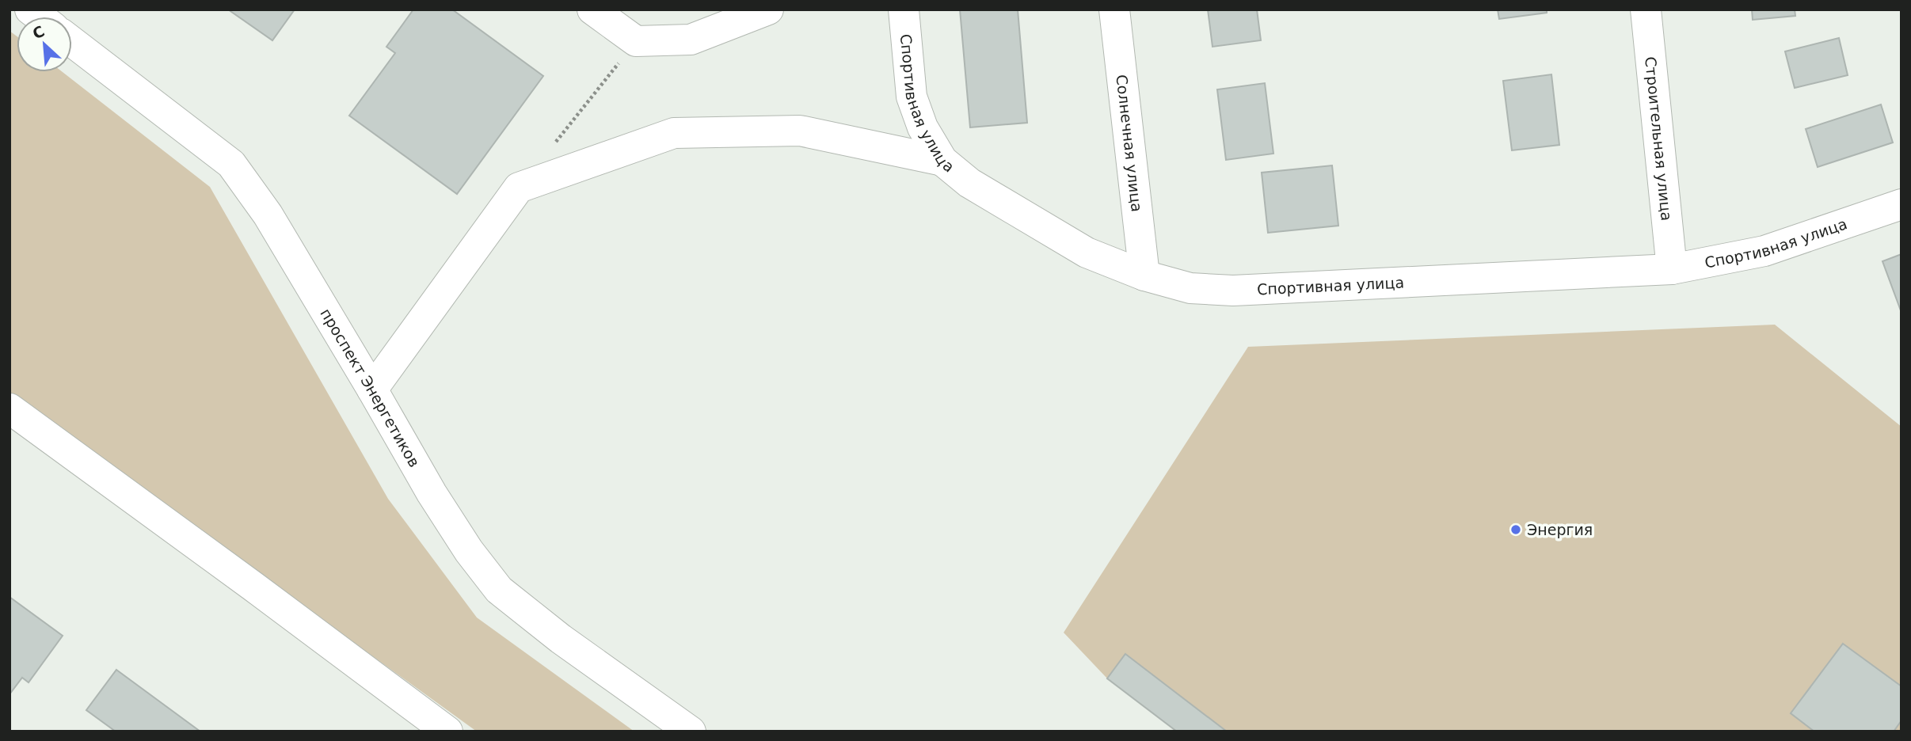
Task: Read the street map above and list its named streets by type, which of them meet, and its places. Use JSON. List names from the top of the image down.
{
  "streets": {
    "street": [
      "Спортивная улица",
      "Строительная улица",
      "Солнечная улица",
      "проспект Энергетиков"
    ]
  },
  "crossings": [
    ["Спортивная улица", "Строительная улица"],
    ["Спортивная улица", "Солнечная улица"]
  ],
  "places": ["Энергия"],
  "north": "top left"
}
